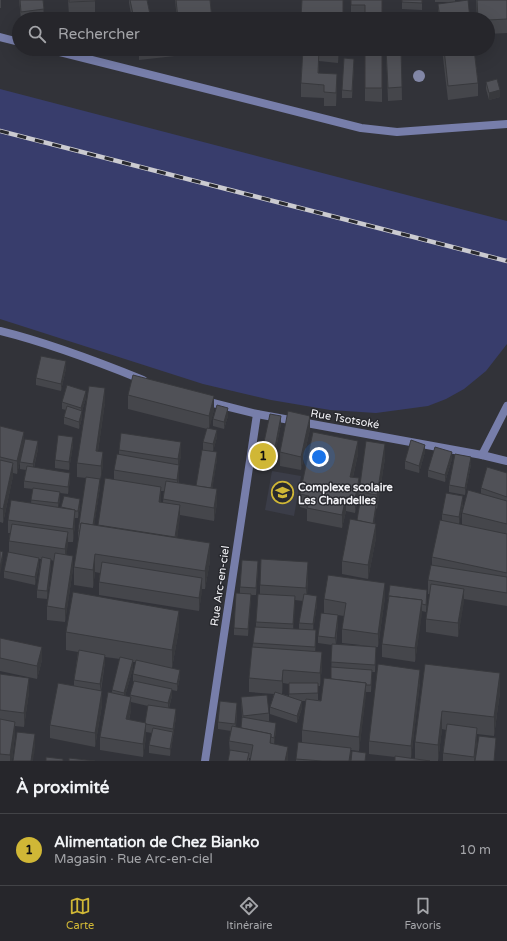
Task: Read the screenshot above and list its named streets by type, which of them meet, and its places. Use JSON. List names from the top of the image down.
{
  "streets": {
    "street": ["Rue Tsotsoké", "Rue Arc-en-ciel"]
  },
  "crossings": [
    ["Rue Tsotsoké", "Rue Arc-en-ciel"]
  ],
  "places": {
    "school or university": ["Complexe scolaire Les Chandelles"]
  },
  "page": {
    "search": "Rechercher",
    "pins": "1",
    "heading": "À proximité",
    "list": [
      {
        "mark": "1",
        "name": "Alimentation de Chez Bianko",
        "note": "Magasin · Rue Arc-en-ciel",
        "value": "10 m"
      }
    ],
    "nav": ["Carte", "Itinéraire", "Favoris"]
  }
}
